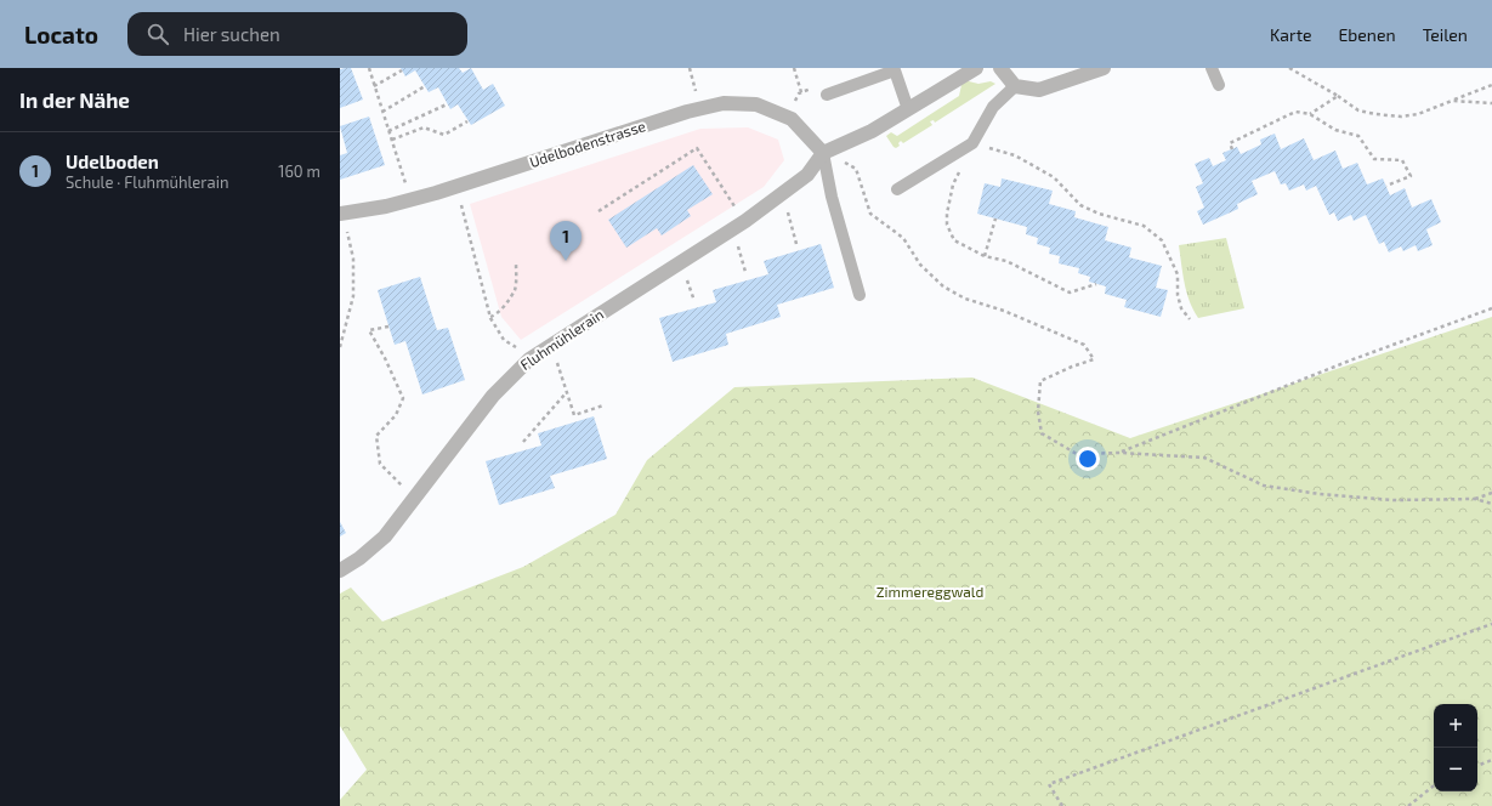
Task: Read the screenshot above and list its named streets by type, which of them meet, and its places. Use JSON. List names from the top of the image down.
{
  "streets": {
    "street": ["Udelbodenstrasse", "Fluhmühlerain"]
  },
  "crossings": [
    ["Udelbodenstrasse", "Fluhmühlerain"]
  ],
  "parks": ["Zimmereggwald"],
  "page": {
    "header": "Locato",
    "search": "Hier suchen",
    "nav": ["Karte", "Ebenen", "Teilen"],
    "heading": "In der Nähe",
    "list": [
      {
        "mark": "1",
        "name": "Udelboden",
        "note": "Schule · Fluhmühlerain",
        "value": "160 m"
      }
    ],
    "pins": "1",
    "map_buttons": ["+", "−"]
  }
}
